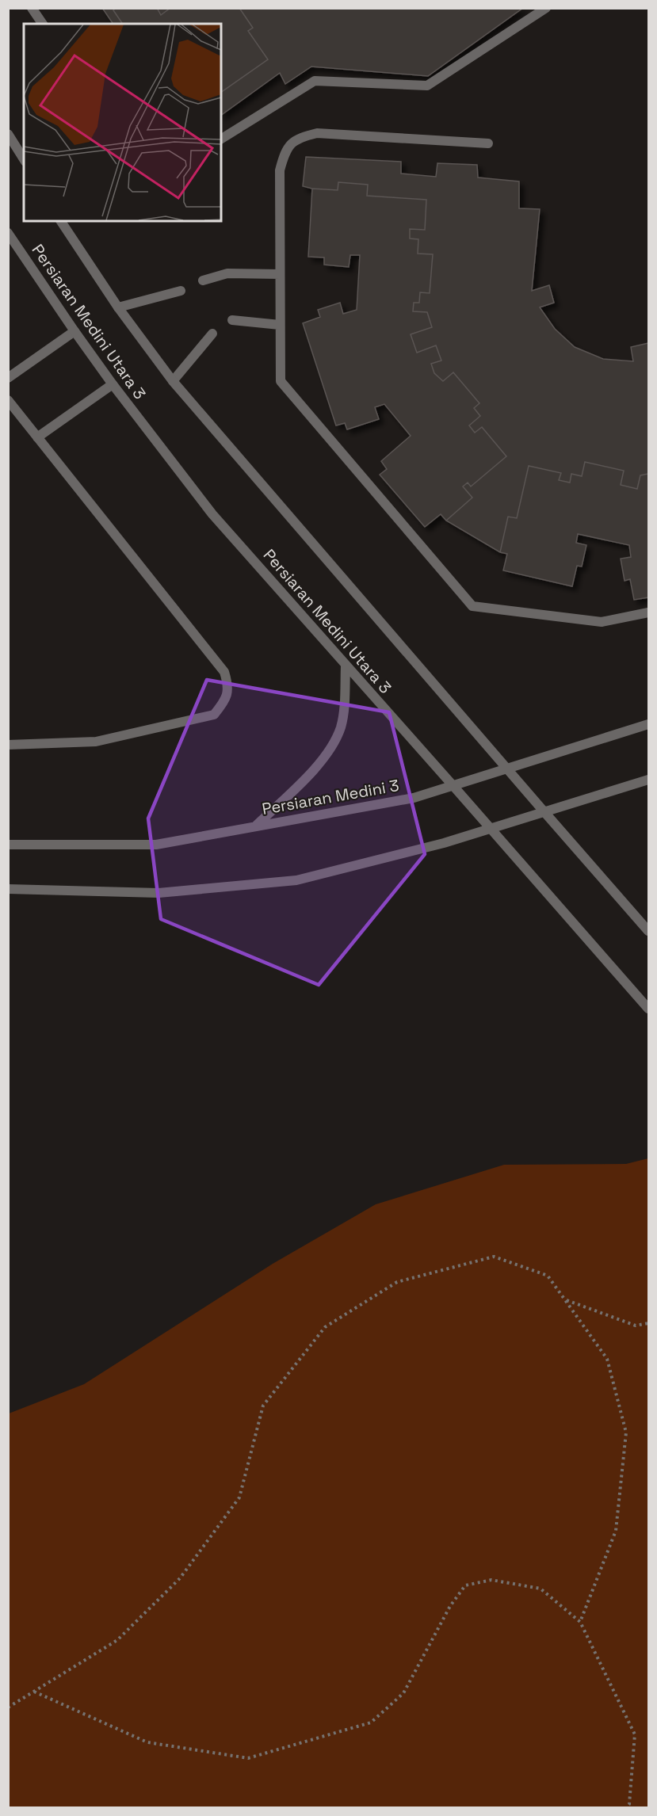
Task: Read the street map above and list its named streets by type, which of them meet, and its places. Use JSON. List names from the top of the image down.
{
  "streets": {
    "street": ["Persiaran Medini Utara 3", "Persiaran Medini 3"]
  },
  "crossings": [
    ["Persiaran Medini Utara 3", "Persiaran Medini 3"]
  ]
}
